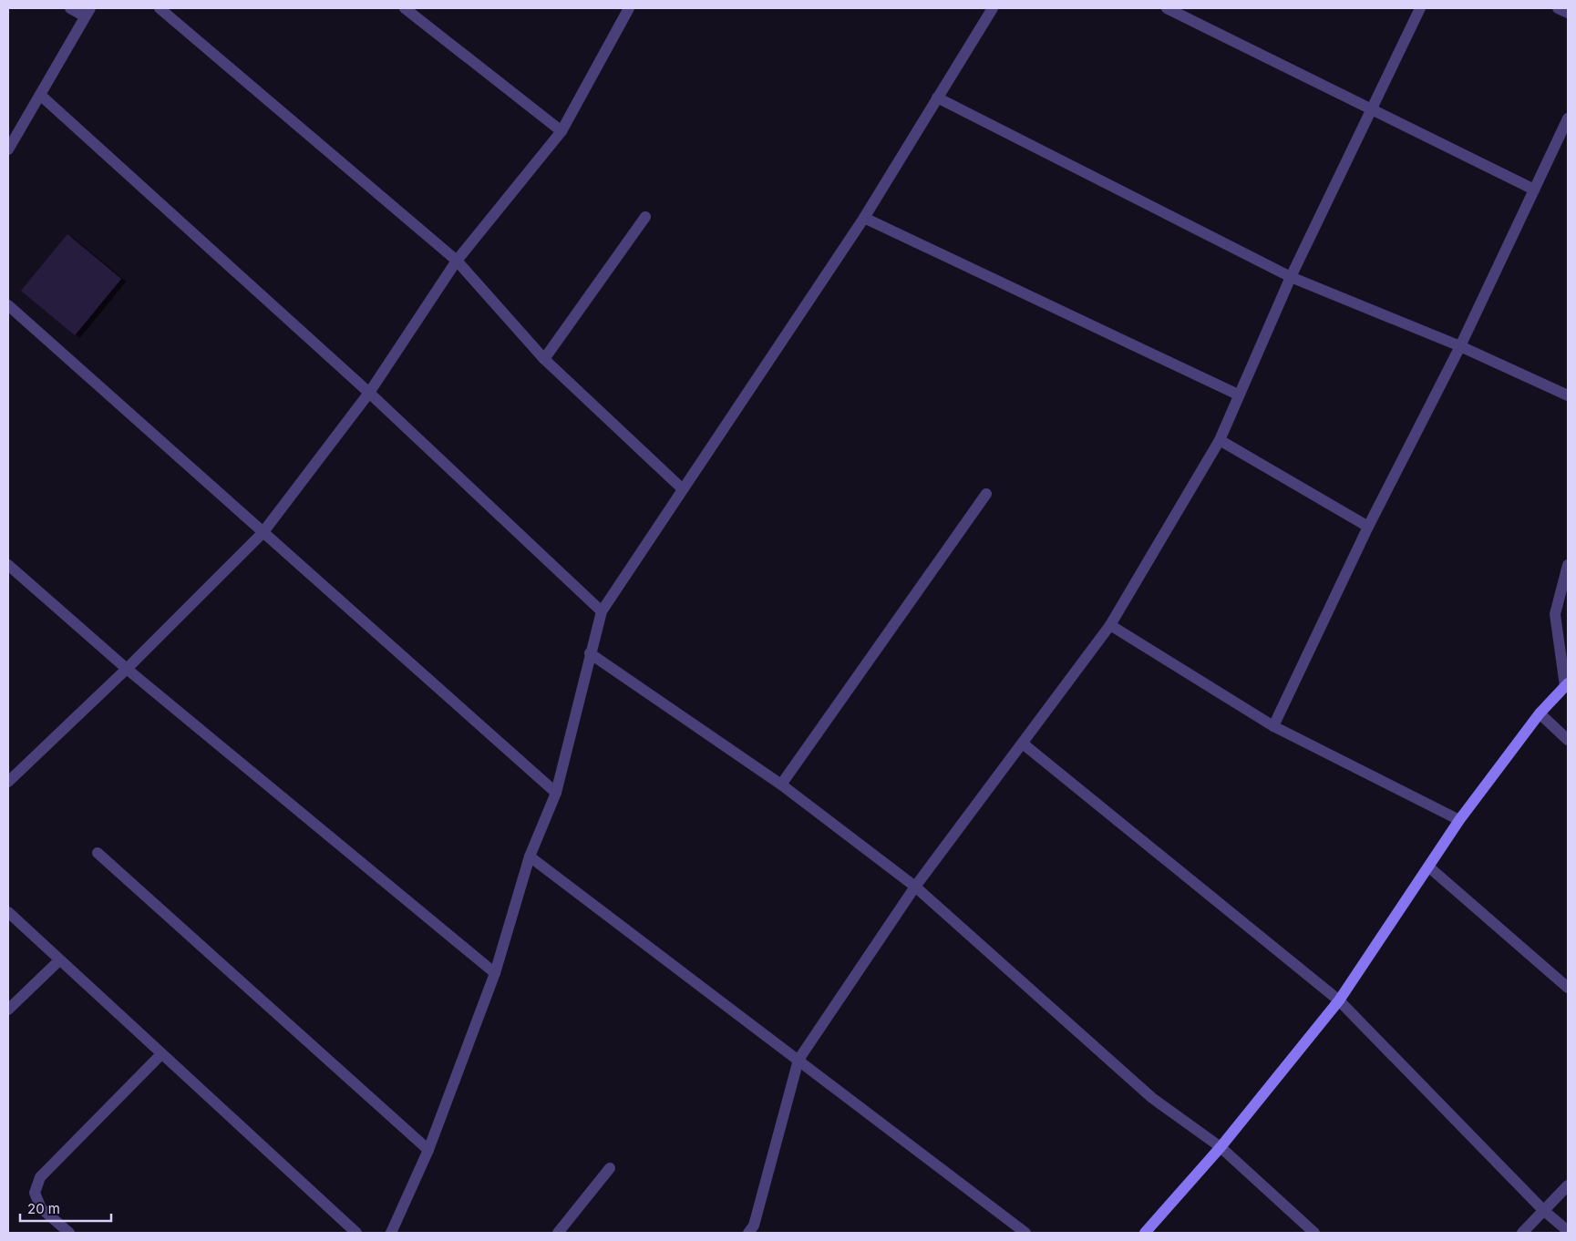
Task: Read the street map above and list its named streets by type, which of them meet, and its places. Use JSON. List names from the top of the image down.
{
  "scale_bar": "20 m"
}
